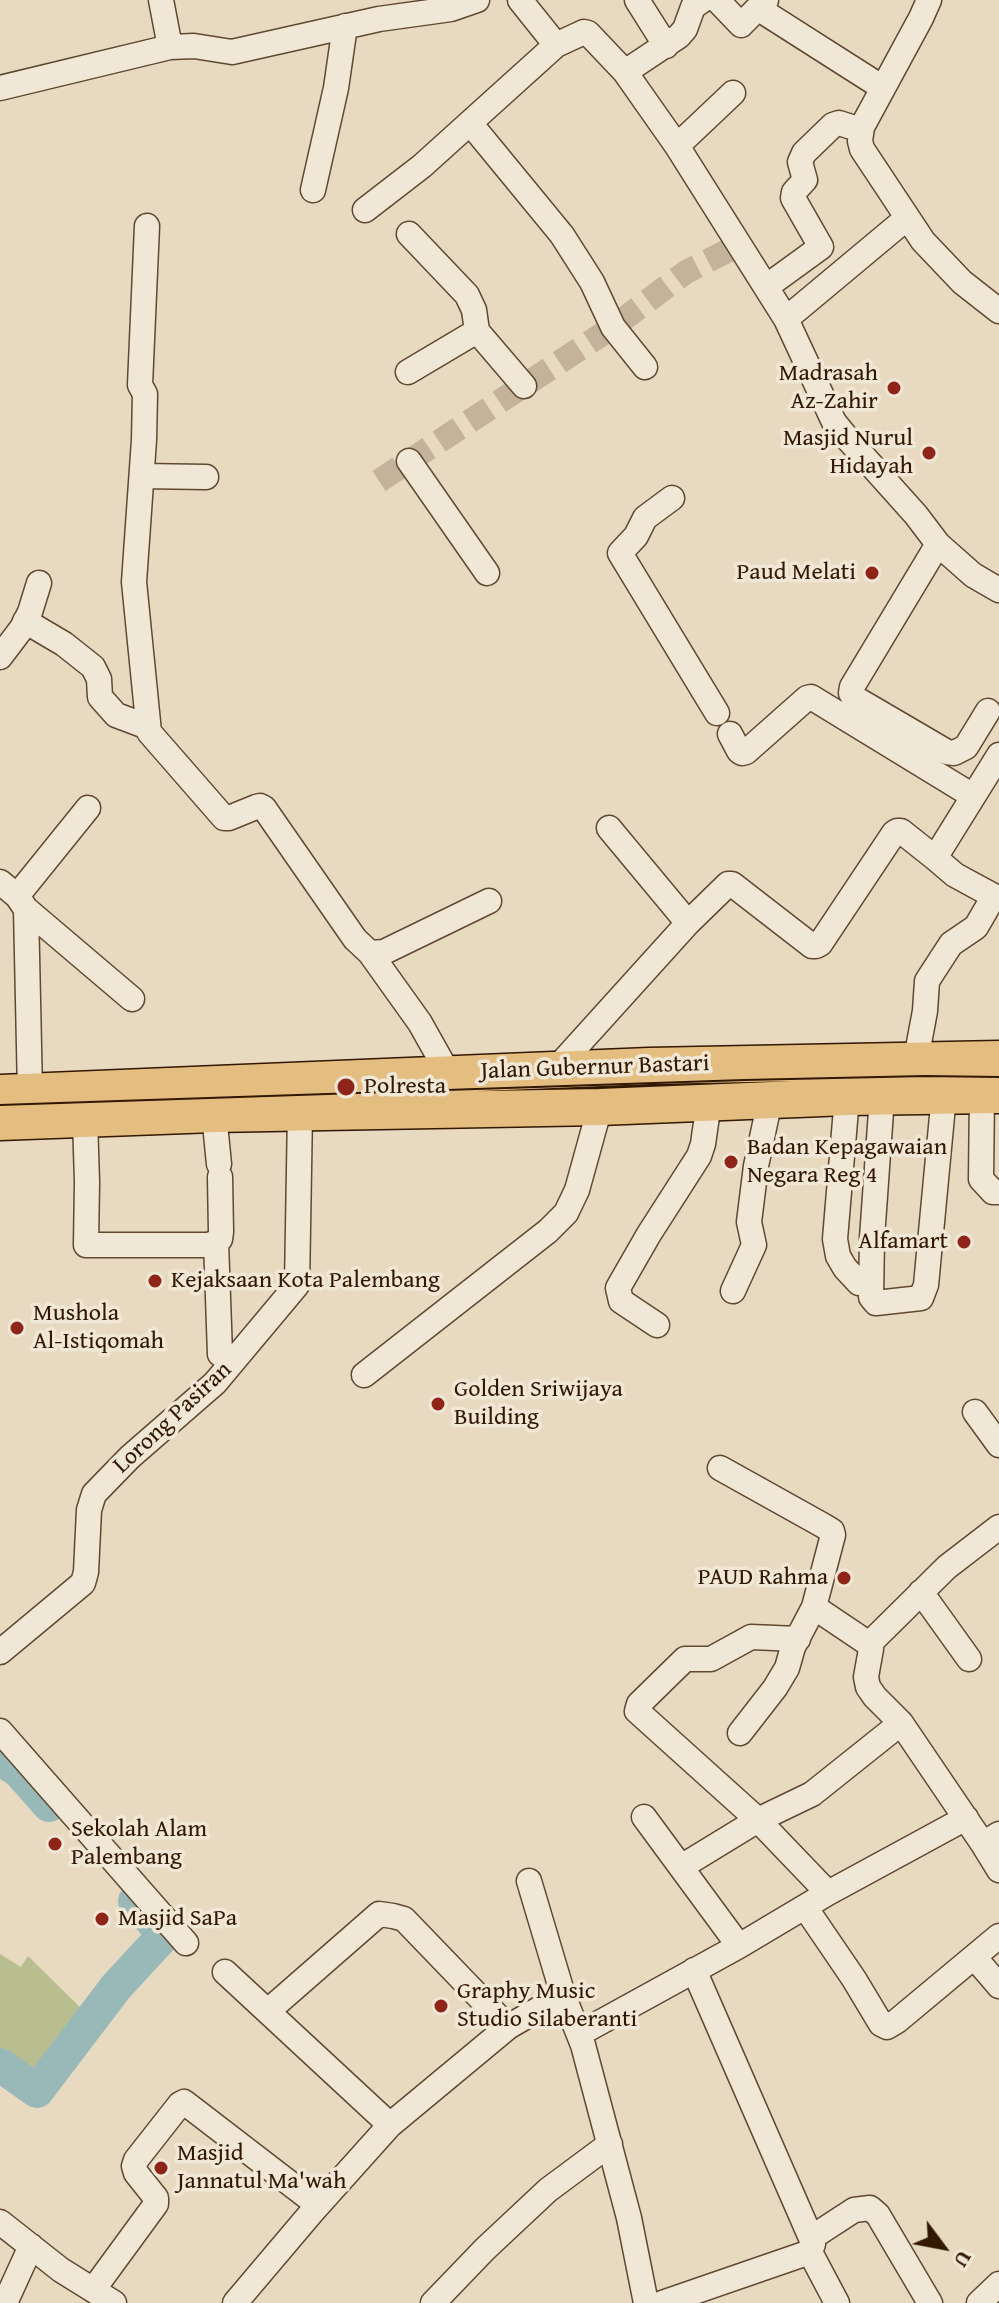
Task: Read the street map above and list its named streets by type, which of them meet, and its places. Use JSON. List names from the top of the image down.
{
  "streets": {
    "highway": ["Jalan Gubernur Bastari"],
    "street": ["Lorong Pasiran"]
  },
  "crossings": [
    ["Jalan Gubernur Bastari", "Lorong Pasiran"]
  ],
  "places": [
    "Madrasah Az-Zahir",
    "Masjid Nurul Hidayah",
    "Paud Melati",
    "Polresta",
    "Badan Kepagawaian Negara Reg 4",
    "Alfamart",
    "Kejaksaan Kota Palembang",
    "Mushola Al-Istiqomah",
    "Golden Sriwijaya Building",
    "PAUD Rahma",
    "Sekolah Alam Palembang",
    "Masjid SaPa",
    "Graphy Music Studio Silaberanti",
    "Masjid Jannatul Ma'wah"
  ],
  "north": "bottom right"
}
